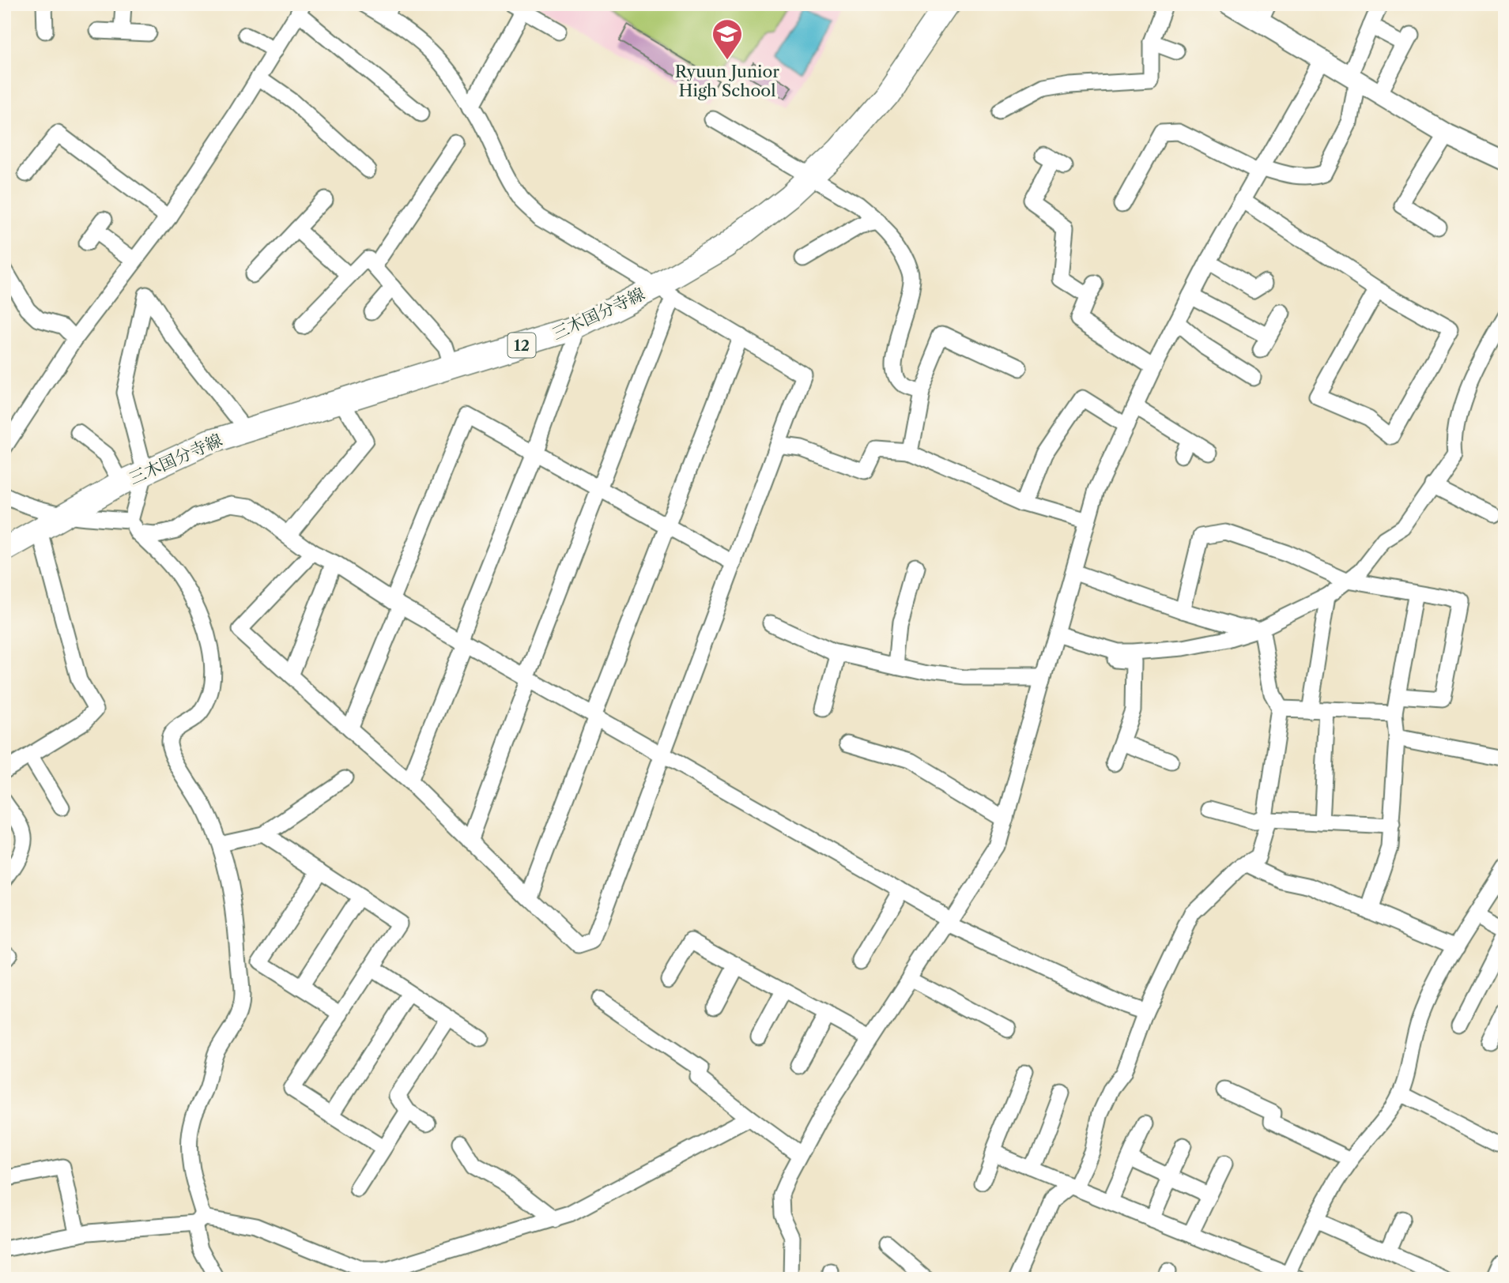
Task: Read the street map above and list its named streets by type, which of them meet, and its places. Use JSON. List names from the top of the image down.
{
  "streets": {
    "main road": ["三木国分寺線", "12"]
  },
  "places": {
    "school or university": ["Ryuun Junior High School"]
  }
}
